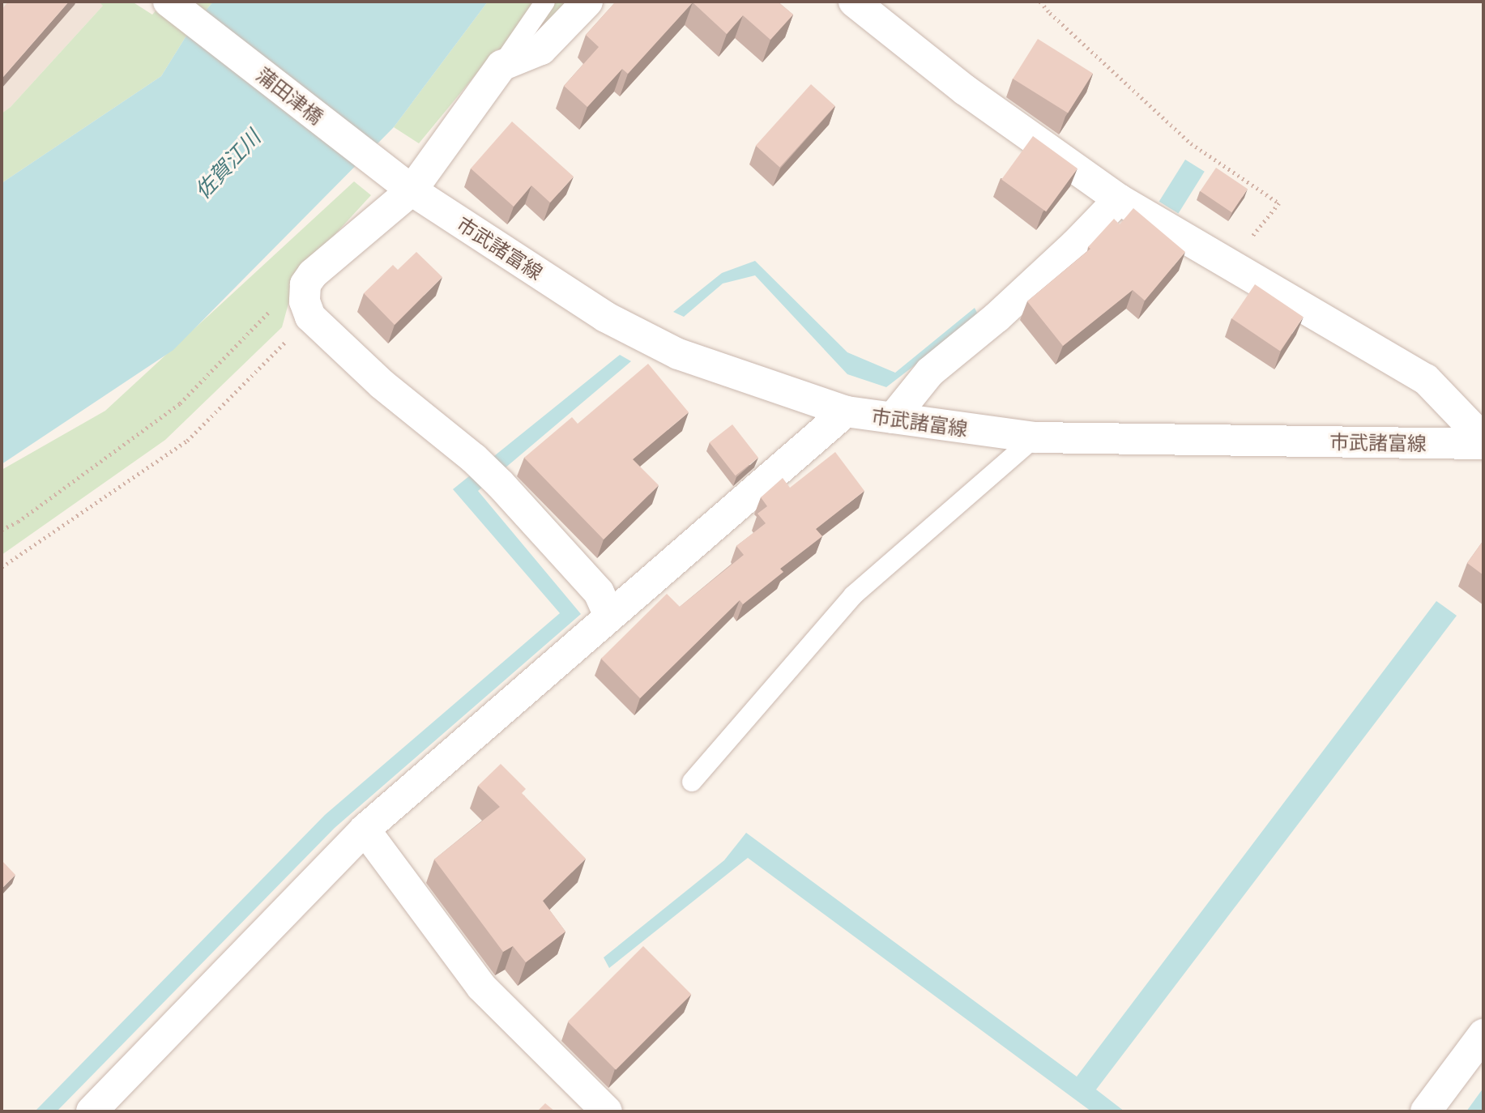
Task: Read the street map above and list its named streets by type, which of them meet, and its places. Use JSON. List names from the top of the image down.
{
  "streets": {
    "street": ["蒲田津橋", "市武諸富線"]
  },
  "crossings": [
    ["蒲田津橋", "市武諸富線"]
  ],
  "water": ["佐賀江川"]
}
